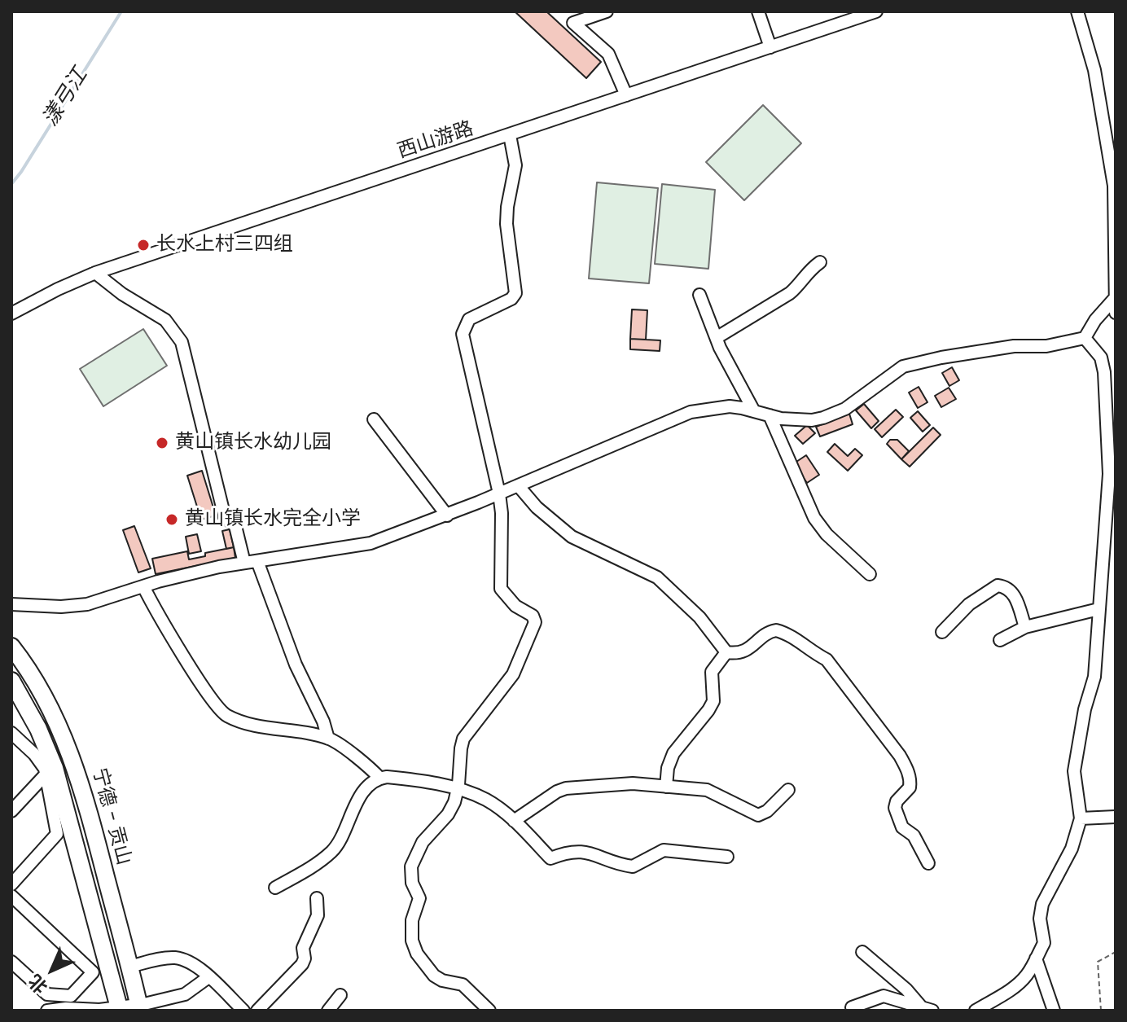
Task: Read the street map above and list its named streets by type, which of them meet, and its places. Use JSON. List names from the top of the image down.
{
  "streets": {
    "highway": ["宁德 - 贡山"],
    "street": ["西山游路"]
  },
  "water": ["漾弓江"],
  "places": ["长水上村三四组", "黄山镇长水幼儿园", "黄山镇长水完全小学"],
  "north": "bottom left"
}
